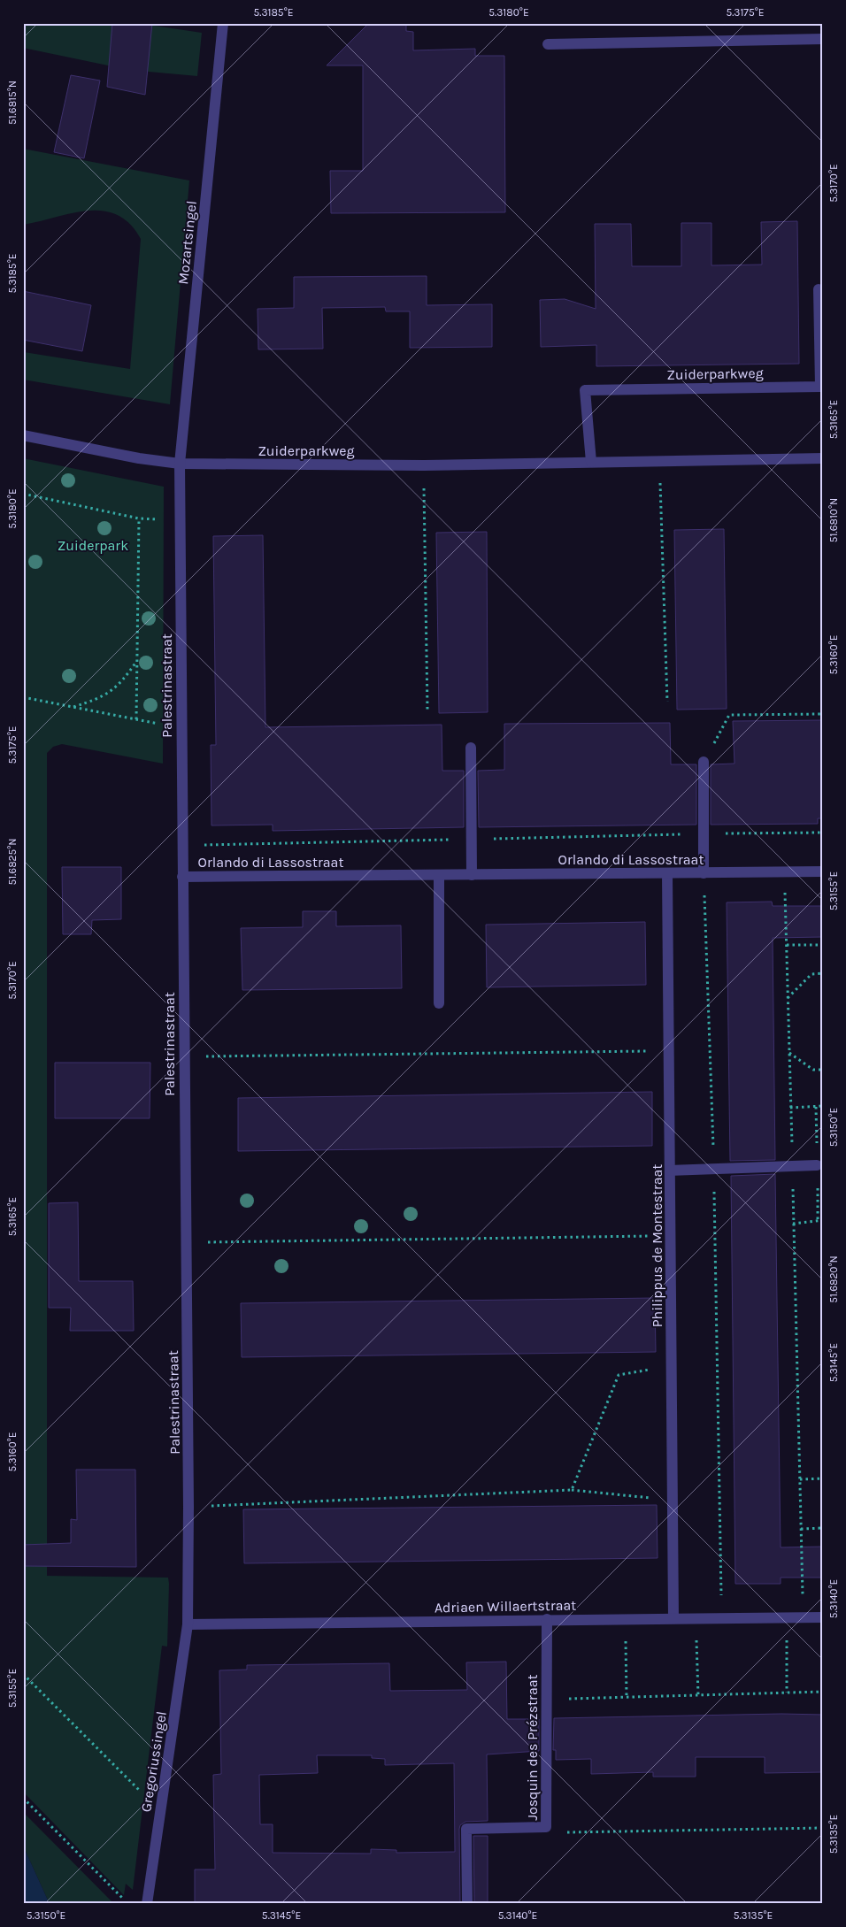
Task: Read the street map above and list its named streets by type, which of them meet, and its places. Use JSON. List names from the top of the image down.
{
  "streets": {
    "street": [
      "Mozartsingel",
      "Zuiderparkweg",
      "Palestrinastraat",
      "Orlando di Lassostraat",
      "Philippus de Montestraat",
      "Adriaen Willaertstraat",
      "Josquin des Prézstraat",
      "Gregoriussingel"
    ]
  },
  "crossings": [
    ["Mozartsingel", "Zuiderparkweg"],
    ["Mozartsingel", "Palestrinastraat"],
    ["Zuiderparkweg", "Palestrinastraat"],
    ["Palestrinastraat", "Orlando di Lassostraat"],
    ["Palestrinastraat", "Adriaen Willaertstraat"],
    ["Palestrinastraat", "Gregoriussingel"],
    ["Orlando di Lassostraat", "Philippus de Montestraat"],
    ["Philippus de Montestraat", "Adriaen Willaertstraat"],
    ["Adriaen Willaertstraat", "Josquin des Prézstraat"],
    ["Adriaen Willaertstraat", "Gregoriussingel"]
  ],
  "parks": ["Zuiderpark"],
  "coordinates": [
    "5.3185°E",
    "5.3180°E",
    "5.3175°E",
    "51.6815°N",
    "5.3170°E",
    "5.3165°E",
    "51.6810°N",
    "5.3160°E",
    "51.6825°N",
    "5.3155°E",
    "5.3150°E",
    "51.6820°N",
    "5.3145°E",
    "5.3140°E",
    "5.3135°E"
  ]
}
